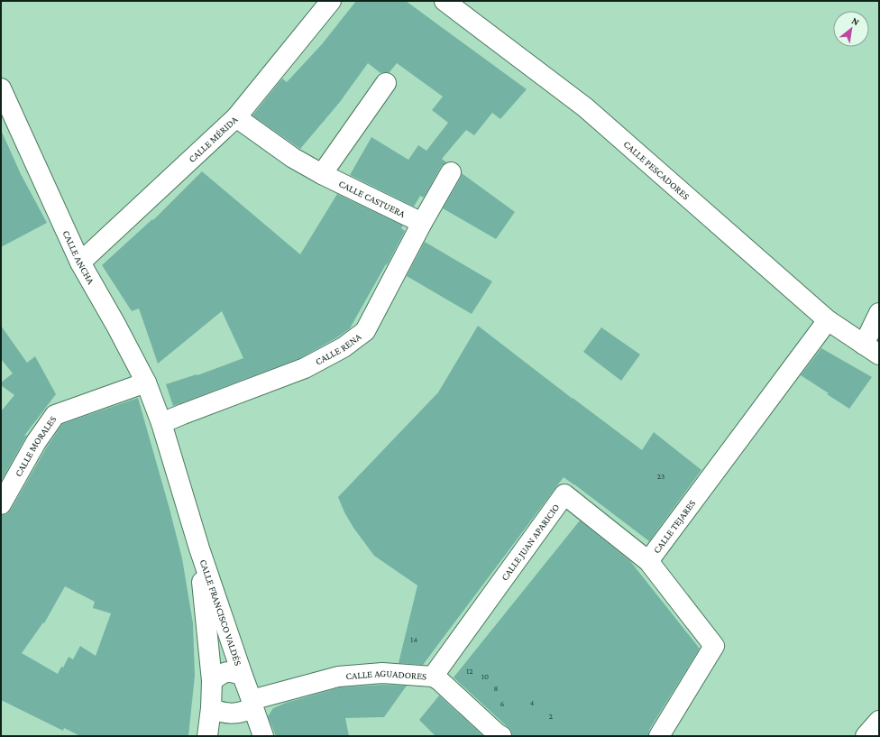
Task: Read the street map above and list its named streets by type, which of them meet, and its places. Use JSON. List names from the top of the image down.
{
  "streets": {
    "street": [
      "CALLE MÉRIDA",
      "CALLE PESCADORES",
      "CALLE CASTUERA",
      "CALLE ANCHA",
      "CALLE RENA",
      "CALLE MORALES",
      "CALLE TEJARES",
      "CALLE JUAN APARICIO",
      "CALLE FRANCISCO VALDÉS",
      "CALLE AGUADORES"
    ]
  },
  "crossings": [
    ["CALLE MÉRIDA", "CALLE CASTUERA"],
    ["CALLE MÉRIDA", "CALLE ANCHA"],
    ["CALLE PESCADORES", "CALLE TEJARES"],
    ["CALLE CASTUERA", "CALLE RENA"],
    ["CALLE ANCHA", "CALLE RENA"],
    ["CALLE ANCHA", "CALLE MORALES"],
    ["CALLE ANCHA", "CALLE FRANCISCO VALDÉS"],
    ["CALLE RENA", "CALLE FRANCISCO VALDÉS"],
    ["CALLE TEJARES", "CALLE JUAN APARICIO"],
    ["CALLE JUAN APARICIO", "CALLE AGUADORES"],
    ["CALLE FRANCISCO VALDÉS", "CALLE AGUADORES"]
  ],
  "house_numbers": [
    "23",
    "14",
    "12",
    "10",
    "8",
    "4",
    "6",
    "2"
  ],
  "north": "top right"
}
